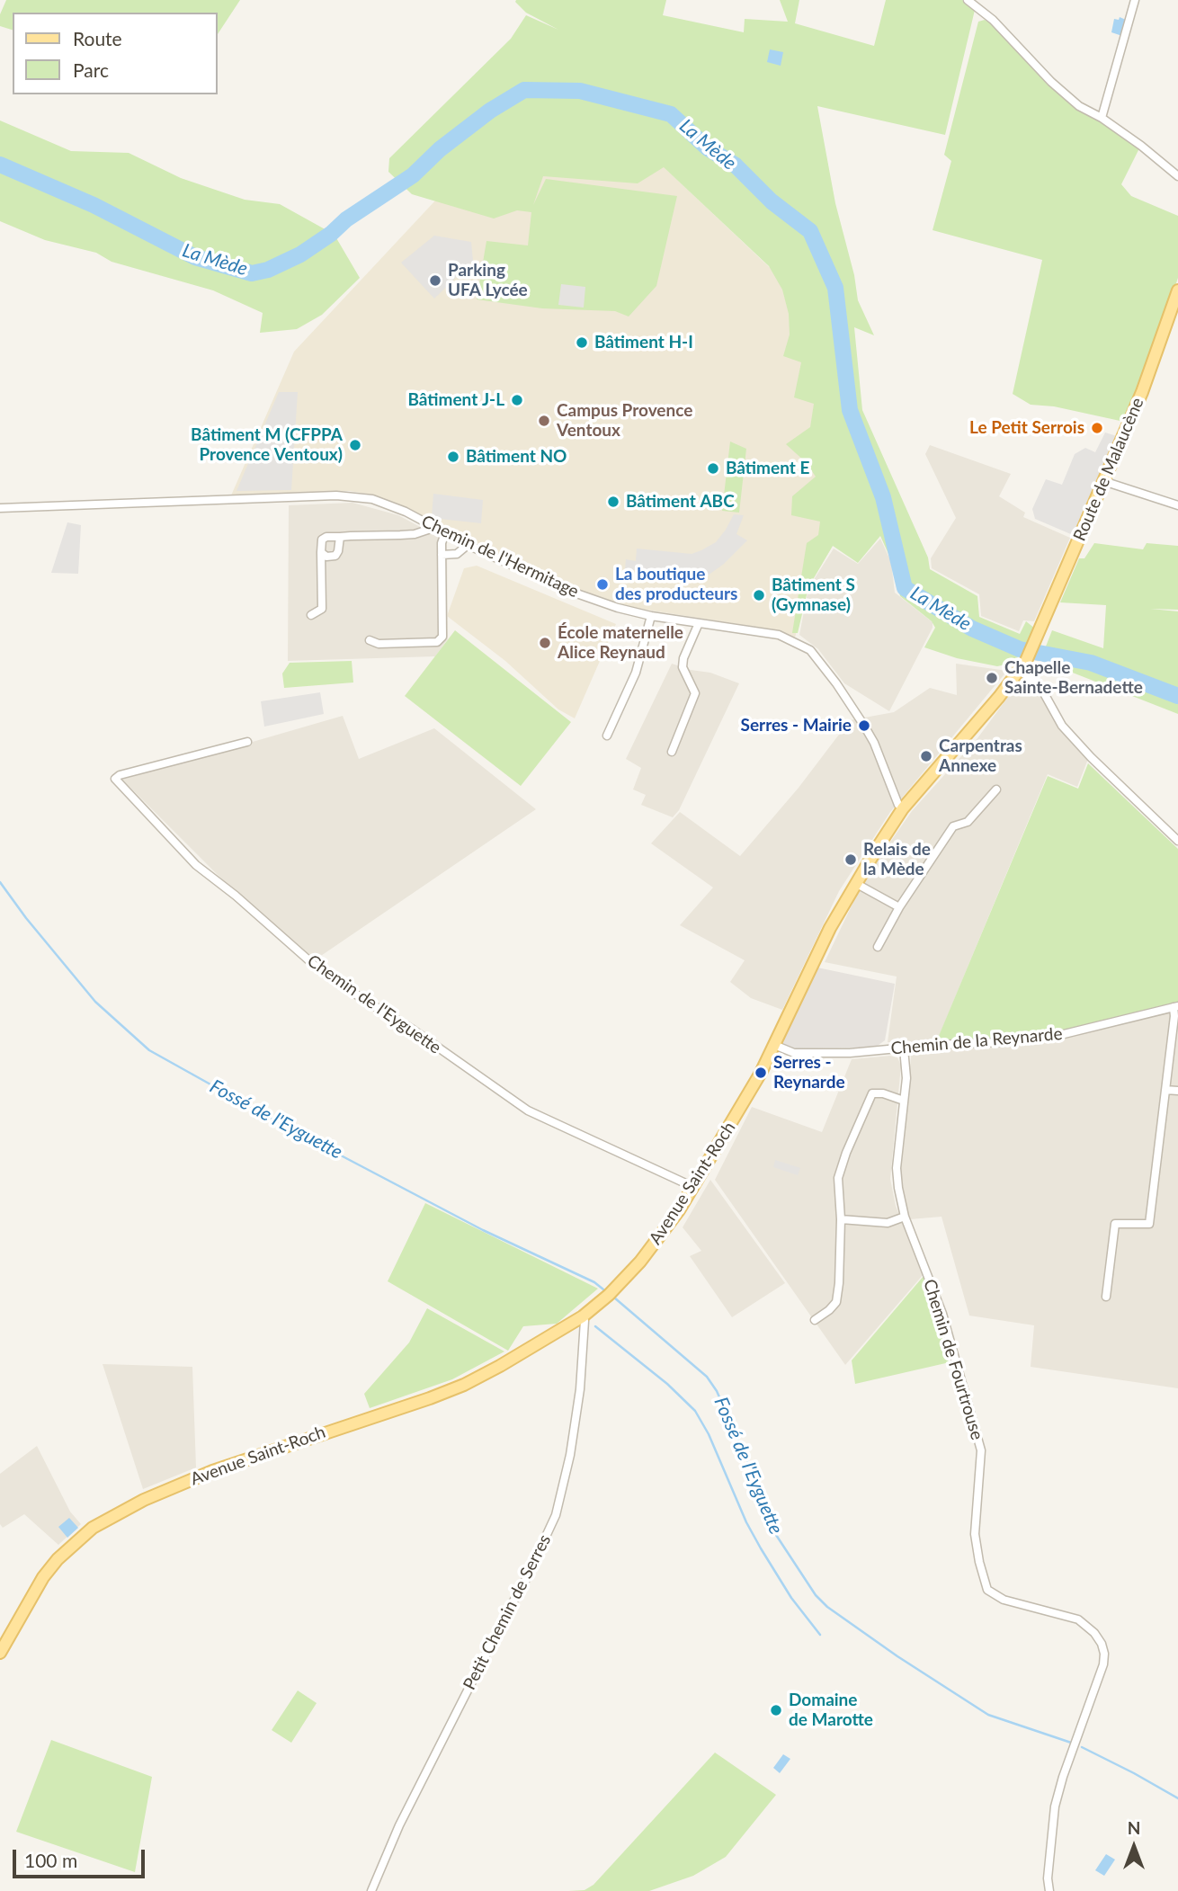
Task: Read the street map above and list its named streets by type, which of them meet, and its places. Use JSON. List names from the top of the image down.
{
  "streets": {
    "main road": ["Route de Malaucène", "Avenue Saint-Roch"],
    "street": [
      "Chemin de l'Hermitage",
      "Chemin de l'Eyguette",
      "Chemin de la Reynarde",
      "Chemin de Fourtrouse",
      "Petit Chemin de Serres"
    ]
  },
  "crossings": [
    ["Route de Malaucène", "Avenue Saint-Roch"],
    ["Chemin de l'Hermitage", "Avenue Saint-Roch"],
    ["Chemin de l'Eyguette", "Avenue Saint-Roch"],
    ["Chemin de la Reynarde", "Avenue Saint-Roch"],
    ["Chemin de la Reynarde", "Chemin de Fourtrouse"],
    ["Avenue Saint-Roch", "Petit Chemin de Serres"]
  ],
  "water": ["La Mède", "Fossé de l'Eyguette"],
  "places": [
    "Parking UFA Lycée",
    "Bâtiment H-I",
    "Bâtiment J-L",
    "Campus Provence Ventoux",
    "Le Petit Serrois",
    "Bâtiment M (CFPPA Provence Ventoux)",
    "Bâtiment NO",
    "Bâtiment E",
    "Bâtiment ABC",
    "La boutique des producteurs",
    "Bâtiment S (Gymnase)",
    "École maternelle Alice Reynaud",
    "Chapelle Sainte-Bernadette",
    "Serres - Mairie",
    "Carpentras Annexe",
    "Relais de la Mède",
    "Serres - Reynarde",
    "Domaine de Marotte"
  ],
  "legend": ["Route", "Parc"],
  "scale_bar": "100 m",
  "north": "top"
}
